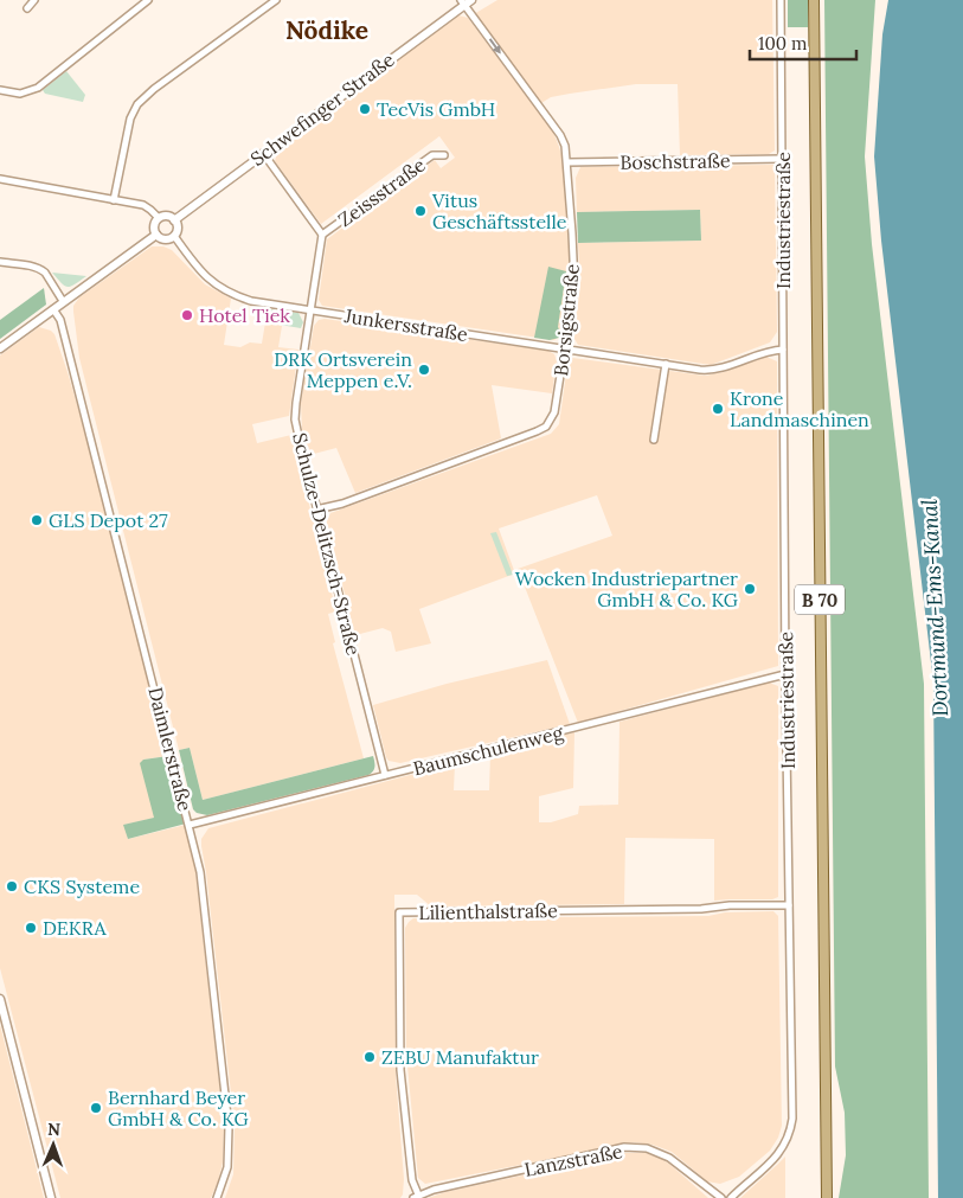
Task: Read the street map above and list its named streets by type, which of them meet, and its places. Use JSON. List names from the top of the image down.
{
  "streets": {
    "main road": ["B 70"],
    "street": [
      "Schwefinger Straße",
      "Boschstraße",
      "Zeissstraße",
      "Industriestraße",
      "Borsigstraße",
      "Junkersstraße",
      "Schulze-Delitzsch-Straße",
      "Daimlerstraße",
      "Baumschulenweg",
      "Lilienthalstraße",
      "Lanzstraße"
    ]
  },
  "crossings": [
    ["Schwefinger Straße", "Borsigstraße"],
    ["Schwefinger Straße", "Junkersstraße"],
    ["Boschstraße", "Industriestraße"],
    ["Boschstraße", "Borsigstraße"],
    ["Zeissstraße", "Schulze-Delitzsch-Straße"],
    ["Industriestraße", "Junkersstraße"],
    ["Industriestraße", "Baumschulenweg"],
    ["Industriestraße", "Lilienthalstraße"],
    ["Borsigstraße", "Junkersstraße"],
    ["Borsigstraße", "Schulze-Delitzsch-Straße"],
    ["Junkersstraße", "Schulze-Delitzsch-Straße"],
    ["Schulze-Delitzsch-Straße", "Baumschulenweg"],
    ["Daimlerstraße", "Baumschulenweg"],
    ["Lilienthalstraße", "Lanzstraße"]
  ],
  "districts": ["Nödike"],
  "water": ["Dortmund-Ems-Kanal"],
  "places": [
    "TecVis GmbH",
    "Vitus Geschäftsstelle",
    "Hotel Tiek",
    "DRK Ortsverein Meppen e.V.",
    "Krone Landmaschinen",
    "GLS Depot 27",
    "Wocken Industriepartner GmbH & Co. KG",
    "CKS Systeme",
    "DEKRA",
    "ZEBU Manufaktur",
    "Bernhard Beyer GmbH & Co. KG"
  ],
  "scale_bar": "100 m",
  "north": "top"
}
